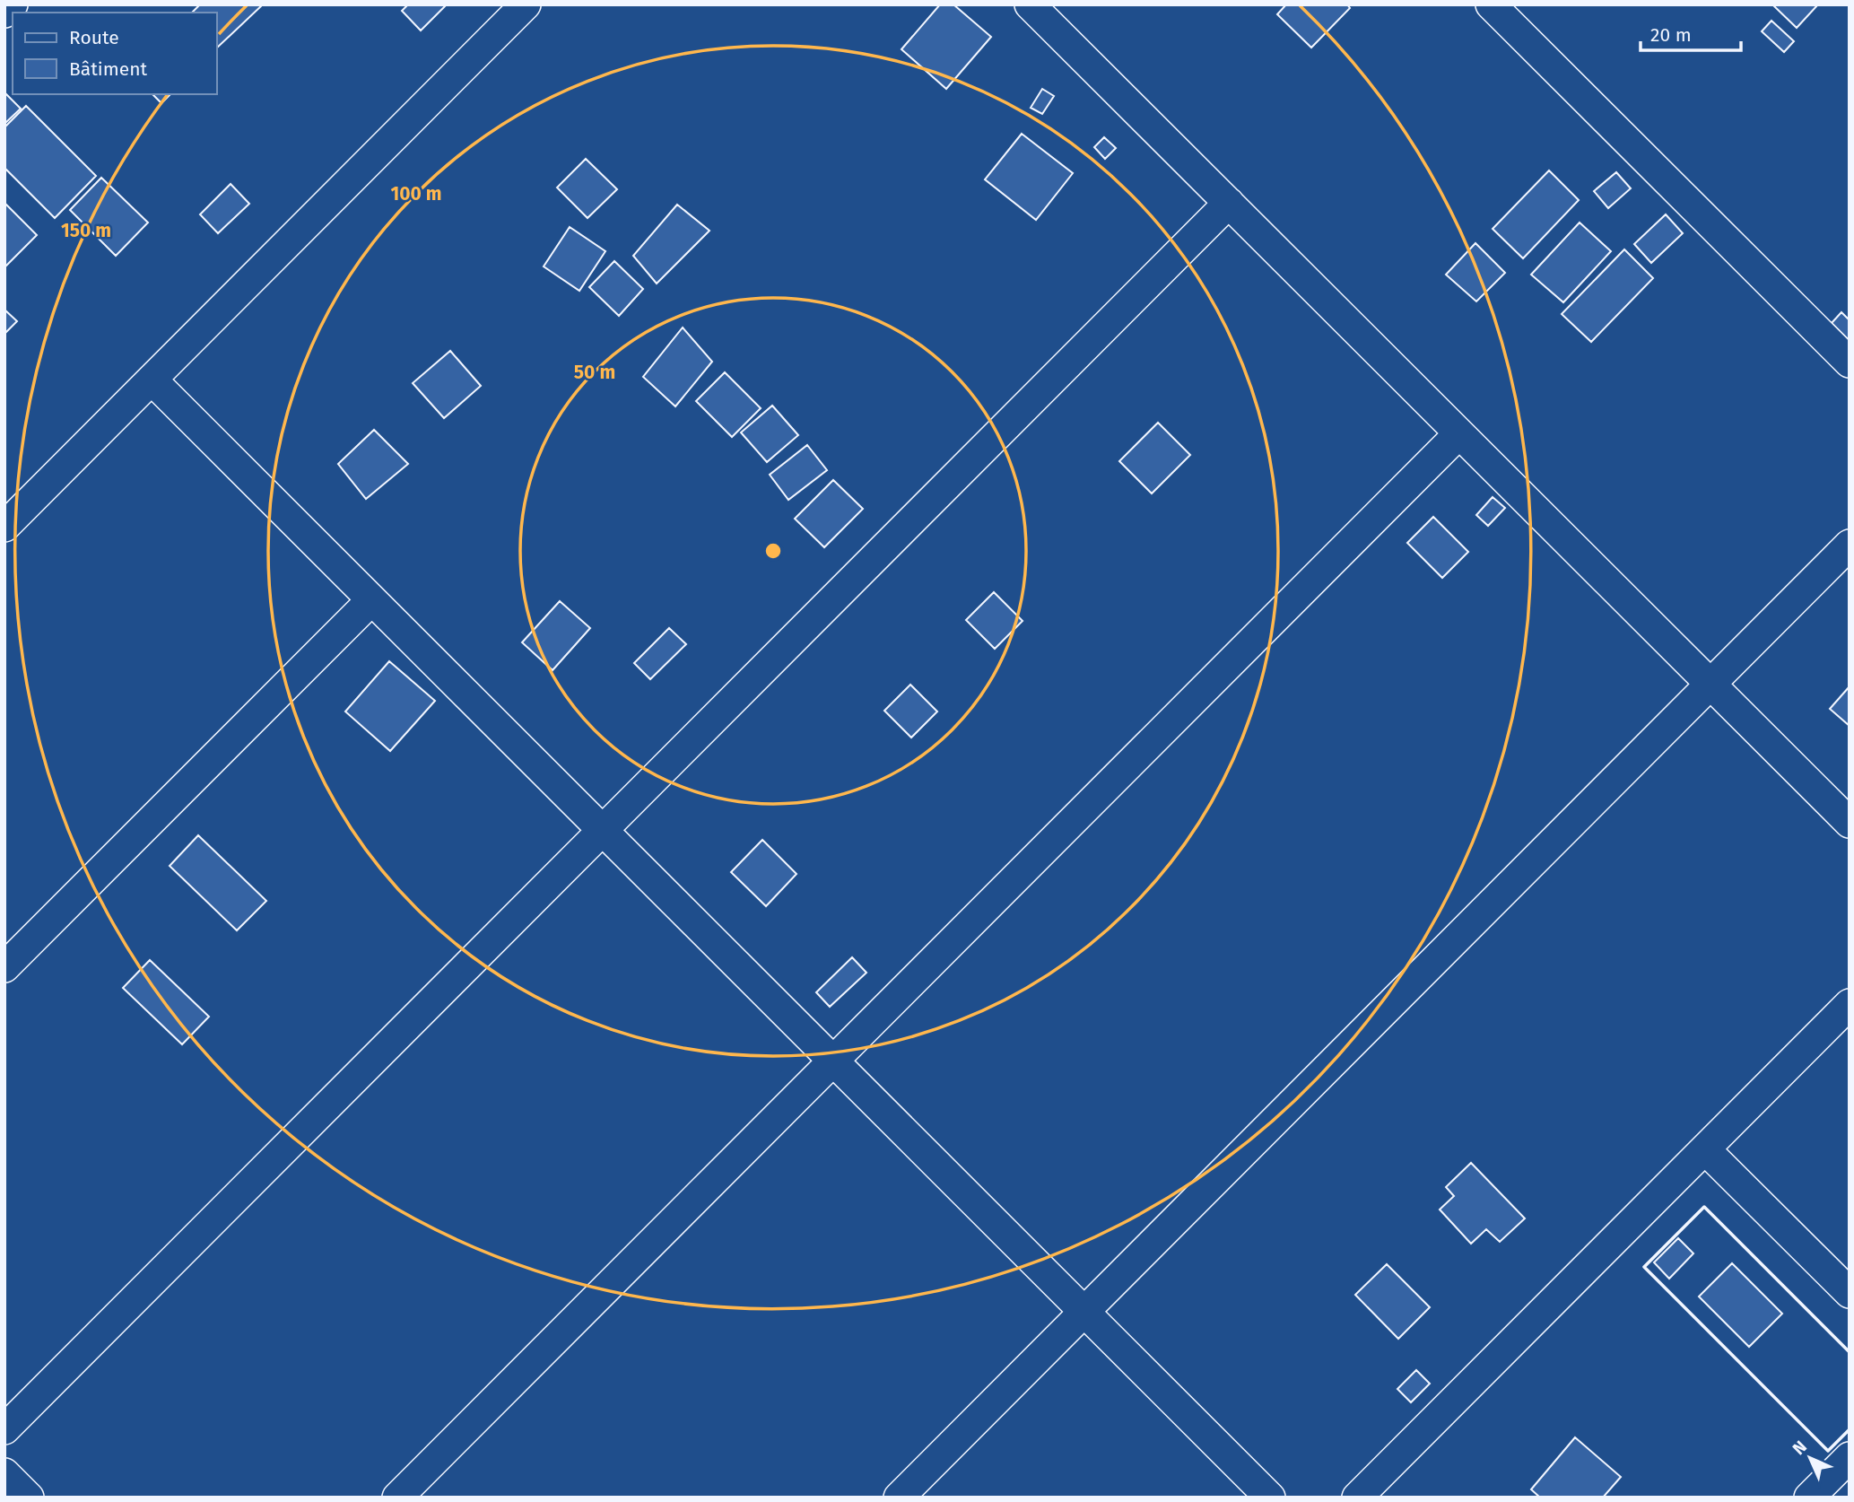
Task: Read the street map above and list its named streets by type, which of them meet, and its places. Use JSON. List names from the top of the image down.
{
  "legend": ["Route", "Bâtiment"],
  "scale_bar": "20 m",
  "north": "top left",
  "rings": ["100 m", "150 m", "50 m"]
}
